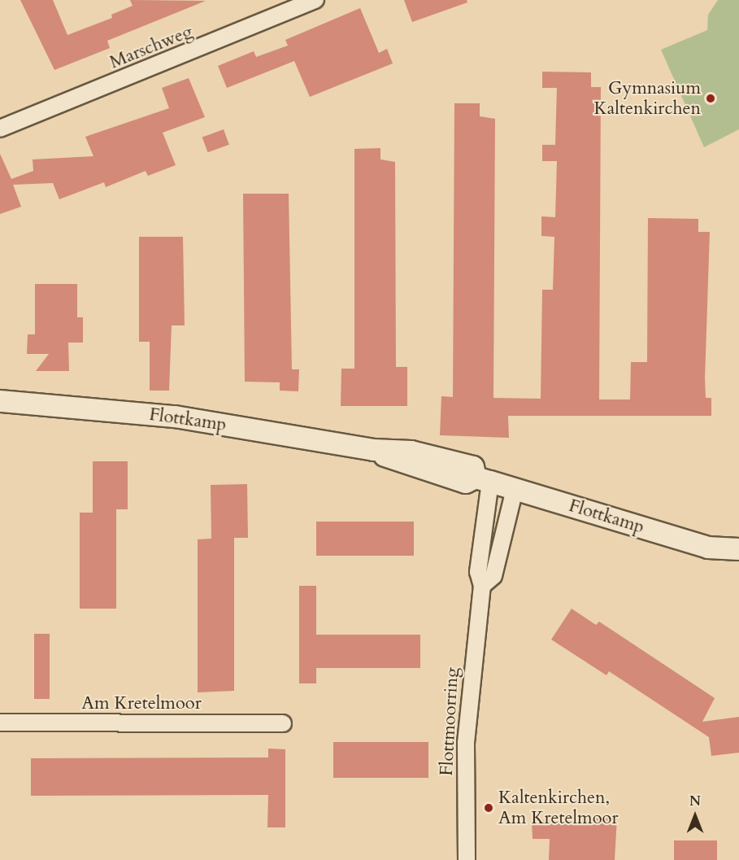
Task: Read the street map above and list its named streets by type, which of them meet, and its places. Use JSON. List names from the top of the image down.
{
  "streets": {
    "street": [
      "Marschweg",
      "Flottkamp",
      "Am Kretelmoor",
      "Flottmoorring"
    ]
  },
  "crossings": [
    ["Flottkamp", "Flottmoorring"]
  ],
  "places": ["Gymnasium Kaltenkirchen", "Kaltenkirchen, Am Kretelmoor"],
  "north": "top"
}
